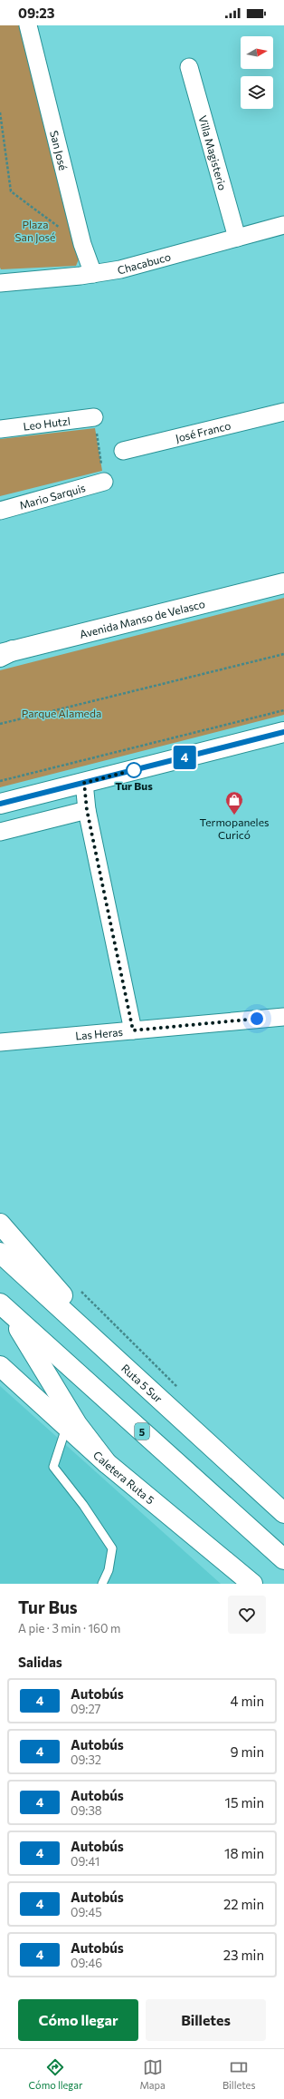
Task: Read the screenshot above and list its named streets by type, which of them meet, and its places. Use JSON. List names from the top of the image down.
{
  "streets": {
    "main road": [
      "Avenida Manso de Velasco",
      "Ruta 5 Sur",
      "5",
      "Caletera Ruta 5"
    ],
    "street": [
      "San José",
      "Villa Magisterio",
      "Chacabuco",
      "Leo Hutzl",
      "José Franco",
      "Mario Sarquis",
      "Las Heras"
    ]
  },
  "crossings": [
    ["San José", "Chacabuco"],
    ["Villa Magisterio", "Chacabuco"]
  ],
  "parks": ["Plaza San José", "Parque Alameda"],
  "places": {
    "other": ["Tur Bus"],
    "shop": ["Termopaneles Curicó"]
  },
  "lines": ["bus line 4"],
  "north": "right",
  "page": {
    "status": "09:23",
    "on_map": "4",
    "heading": [
      ["Tur Bus", "A pie · 3 min · 160 m"],
      "Salidas"
    ],
    "list": [
      {
        "mark": "4",
        "name": "Autobús",
        "note": "09:27",
        "value": "4 min"
      },
      {
        "mark": "4",
        "name": "Autobús",
        "note": "09:32",
        "value": "9 min"
      },
      {
        "mark": "4",
        "name": "Autobús",
        "note": "09:38",
        "value": "15 min"
      },
      {
        "mark": "4",
        "name": "Autobús",
        "note": "09:41",
        "value": "18 min"
      },
      {
        "mark": "4",
        "name": "Autobús",
        "note": "09:45",
        "value": "22 min"
      },
      {
        "mark": "4",
        "name": "Autobús",
        "note": "09:46",
        "value": "23 min"
      }
    ],
    "buttons": ["Cómo llegar", "Billetes"],
    "tabs": ["Cómo llegar", "Mapa", "Billetes"]
  }
}
